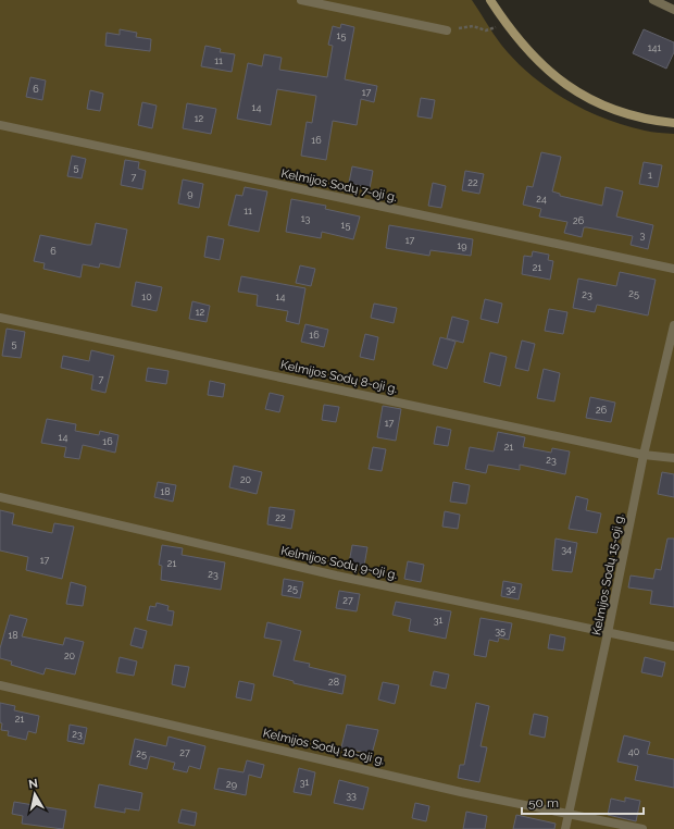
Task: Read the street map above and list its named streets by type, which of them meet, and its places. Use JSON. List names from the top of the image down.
{
  "streets": {
    "street": [
      "Kelmijos Sodų 7-oji g.",
      "Kelmijos Sodų 8-oji g.",
      "Kelmijos Sodų 9-oji g.",
      "Kelmijos Sodų 15-oji g.",
      "Kelmijos Sodų 10-oji g."
    ]
  },
  "crossings": [
    ["Kelmijos Sodų 8-oji g.", "Kelmijos Sodų 15-oji g."],
    ["Kelmijos Sodų 9-oji g.", "Kelmijos Sodų 15-oji g."],
    ["Kelmijos Sodų 15-oji g.", "Kelmijos Sodų 10-oji g."]
  ],
  "house_numbers": [
    "15",
    "141",
    "11",
    "6",
    "17",
    "14",
    "12",
    "16",
    "5",
    "1",
    "7",
    "22",
    "9",
    "24",
    "11",
    "13",
    "26",
    "15",
    "3",
    "17",
    "19",
    "6",
    "21",
    "25",
    "23",
    "10",
    "14",
    "12",
    "16",
    "5",
    "7",
    "26",
    "17",
    "14",
    "16",
    "21",
    "23",
    "20",
    "18",
    "22",
    "34",
    "17",
    "21",
    "23",
    "25",
    "32",
    "27",
    "31",
    "35",
    "18",
    "20",
    "28",
    "21",
    "23",
    "40",
    "27",
    "25",
    "31",
    "29",
    "33"
  ],
  "scale_bar": "50 m",
  "north": "top"
}
